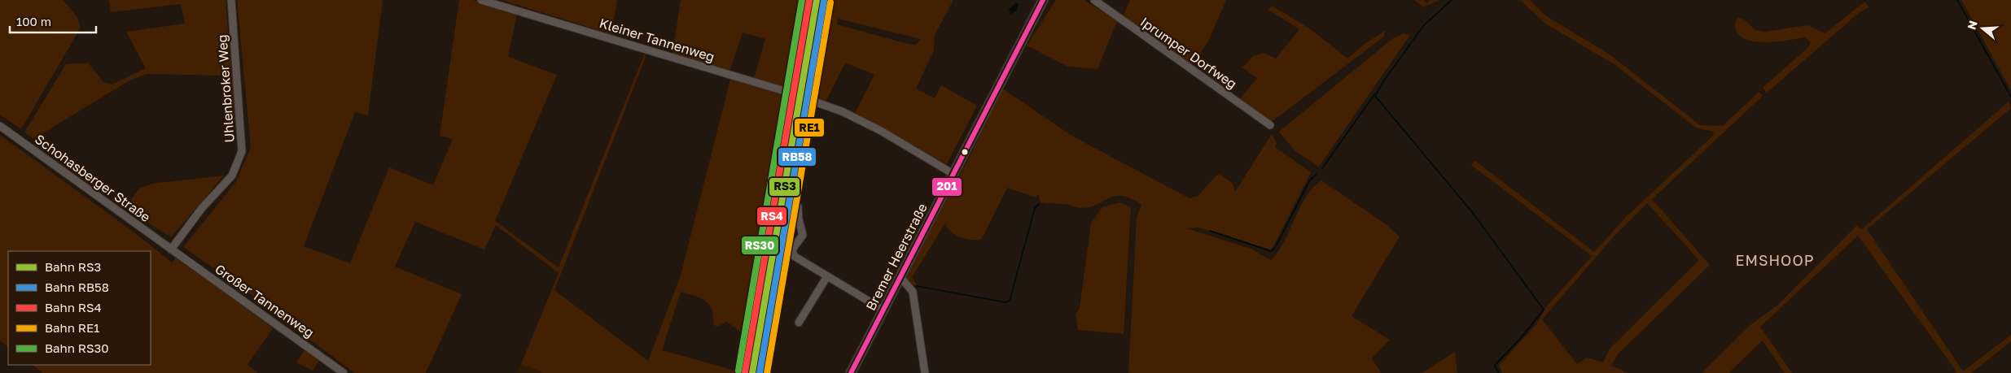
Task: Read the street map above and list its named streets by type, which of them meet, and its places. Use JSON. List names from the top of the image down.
{
  "streets": {
    "main road": ["Bremer Heerstraße"],
    "street": [
      "Kleiner Tannenweg",
      "Iprumper Dorfweg",
      "Uhlenbroker Weg",
      "Schohasberger Straße",
      "Großer Tannenweg"
    ]
  },
  "crossings": [
    ["Kleiner Tannenweg", "Bremer Heerstraße"],
    ["Uhlenbroker Weg", "Schohasberger Straße"],
    ["Uhlenbroker Weg", "Großer Tannenweg"],
    ["Schohasberger Straße", "Großer Tannenweg"]
  ],
  "districts": ["EMSHOOP"],
  "lines": [
    "rail line RS3",
    "rail line RS4",
    "rail line RS30",
    "transit line 201",
    "rail line RB58",
    "rail line RE1"
  ],
  "legend": [
    "Bahn RS3",
    "Bahn RB58",
    "Bahn RS4",
    "Bahn RE1",
    "Bahn RS30"
  ],
  "scale_bar": "100 m",
  "north": "left"
}
